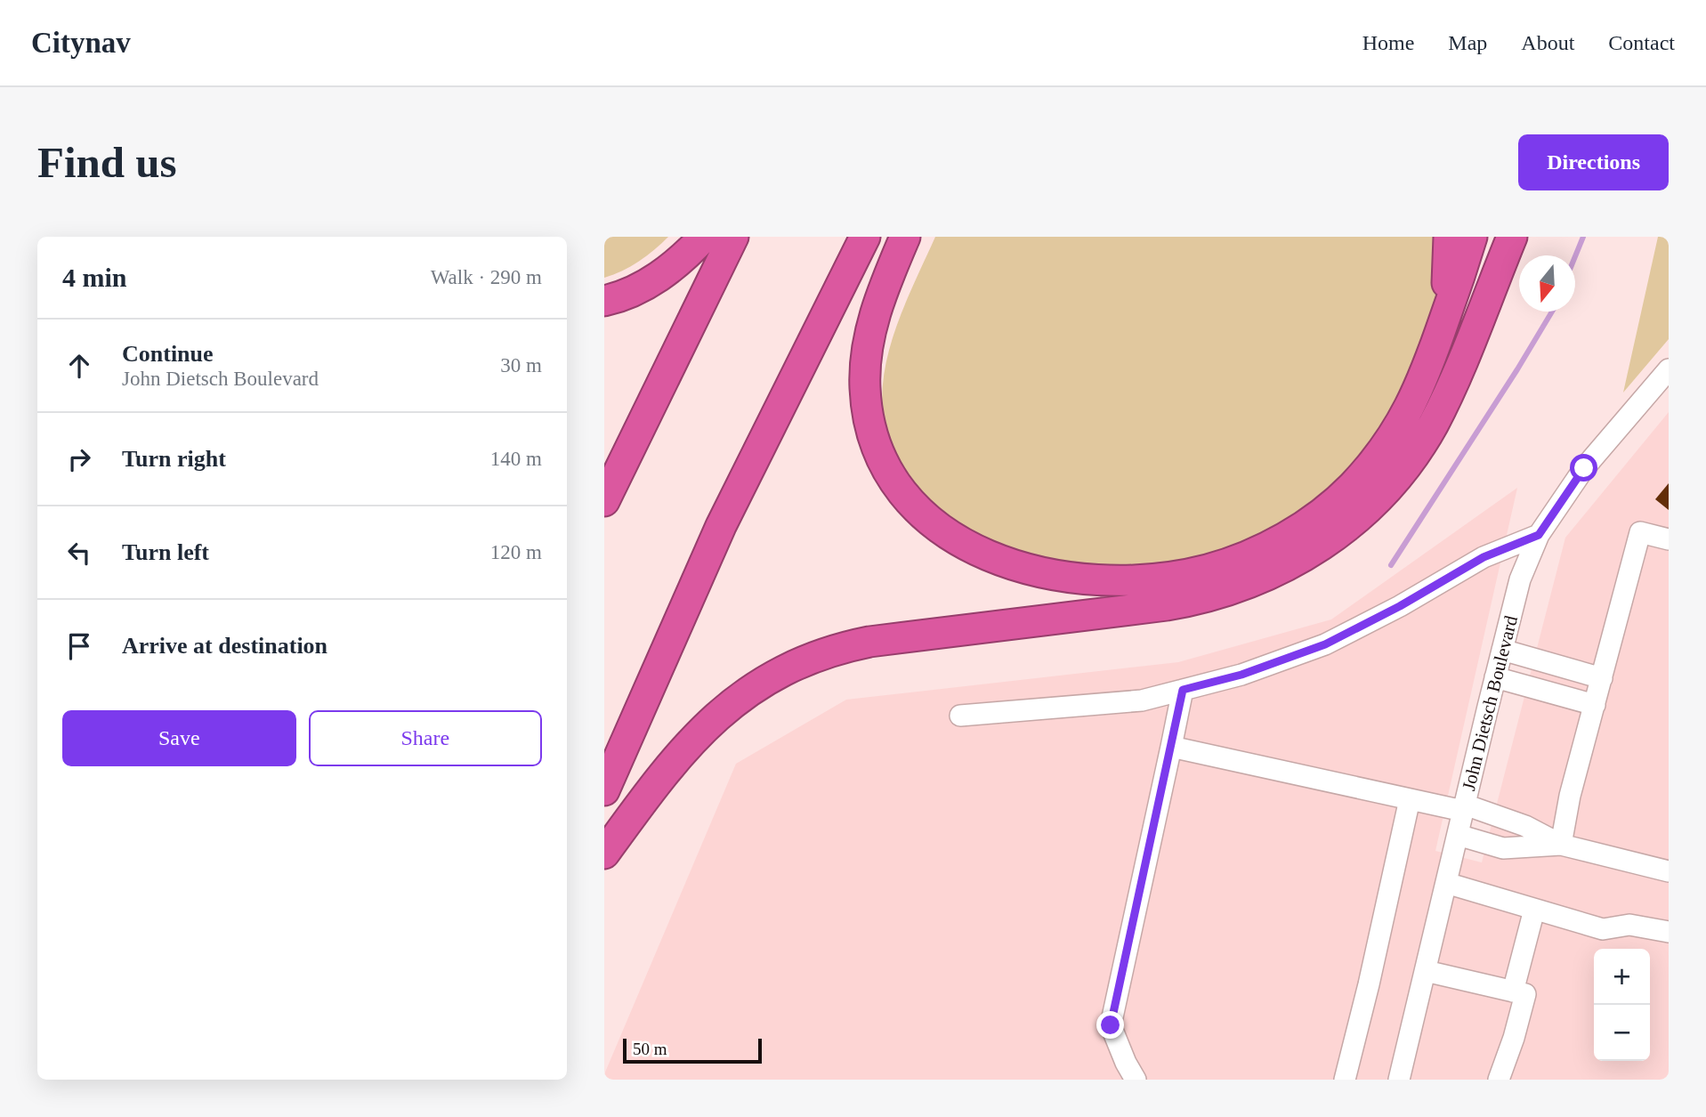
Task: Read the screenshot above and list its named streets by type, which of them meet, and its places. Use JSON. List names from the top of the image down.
{
  "streets": {
    "street": ["John Dietsch Boulevard"]
  },
  "scale_bar": "50 m",
  "north": "bottom",
  "page": {
    "header": "Citynav",
    "nav": [
      "Home",
      "Map",
      "About",
      "Contact"
    ],
    "buttons": [
      "Directions",
      ["Save", "Share"]
    ],
    "title": "Find us",
    "heading": ["4 min", "Walk · 290 m"],
    "list": [
      ["Continue", "John Dietsch Boulevard", "30 m"],
      ["Turn right", "140 m"],
      ["Turn left", "120 m"],
      "Arrive at destination"
    ],
    "map_buttons": ["+", "−"],
    "scale": "50 m"
  }
}
